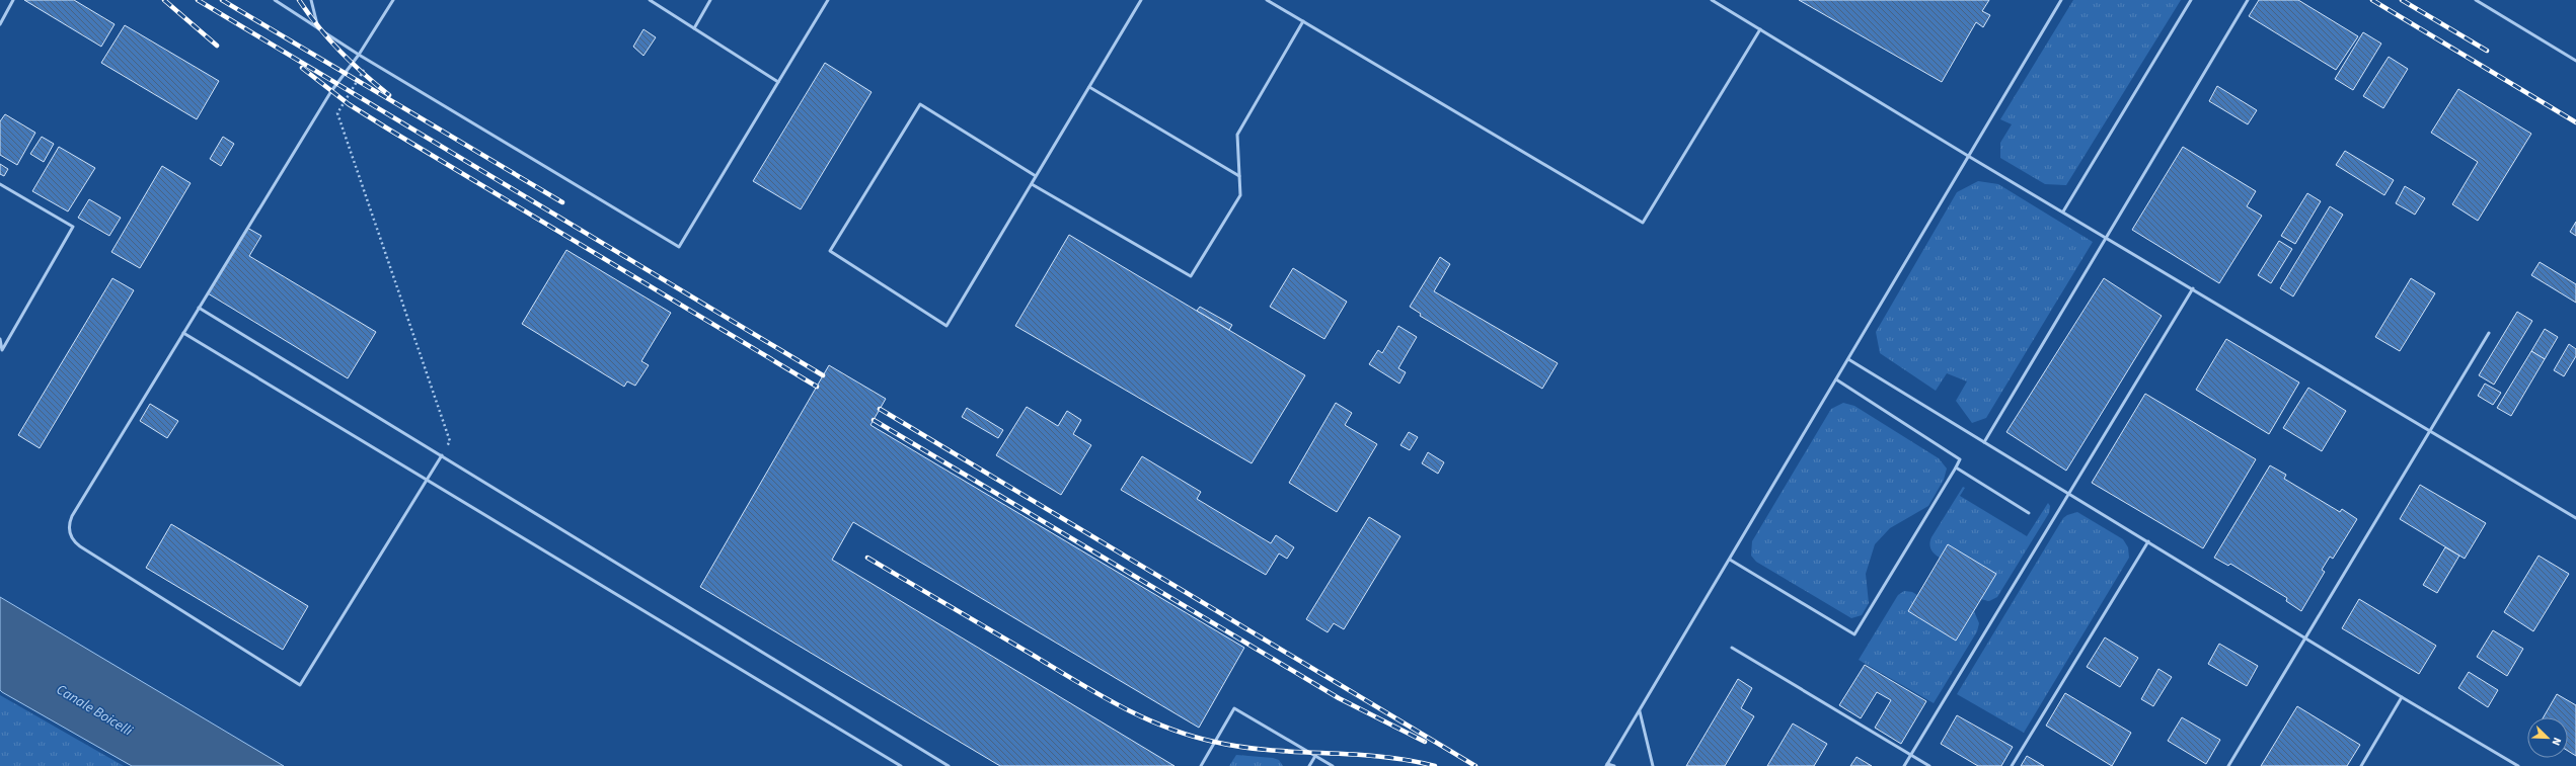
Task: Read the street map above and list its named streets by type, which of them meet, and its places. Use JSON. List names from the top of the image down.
{
  "water": ["Canale Boicelli"],
  "north": "bottom right"
}
